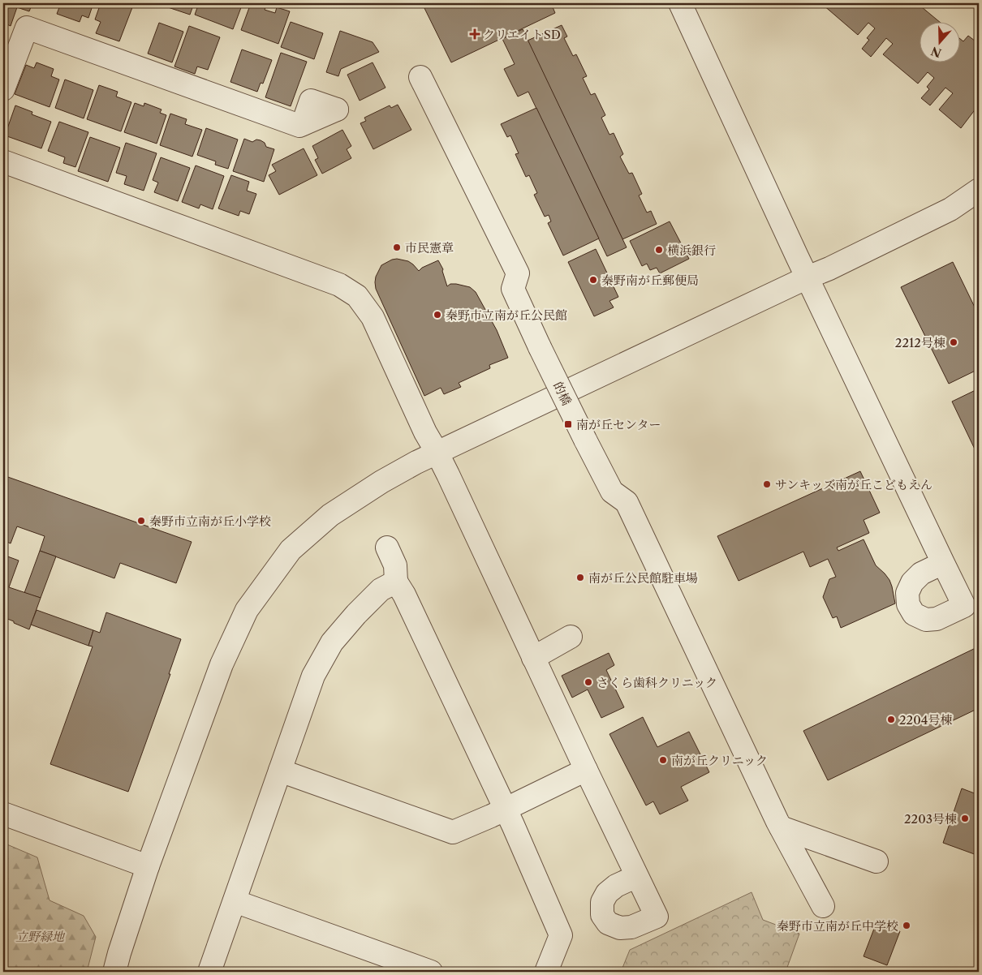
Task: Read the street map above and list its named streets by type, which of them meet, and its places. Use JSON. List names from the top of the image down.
{
  "streets": {
    "street": ["的橋"]
  },
  "parks": ["立野緑地"],
  "places": {
    "health": ["クリエイトSD"],
    "other": [
      "市民憲章",
      "横浜銀行",
      "秦野南が丘郵便局",
      "秦野市立南が丘公民館",
      "2212号棟",
      "サンキッズ南が丘こどもえん",
      "秦野市立南が丘小学校",
      "南が丘公民館駐車場",
      "さくら歯科クリニック",
      "2204号棟",
      "南が丘クリニック",
      "2203号棟",
      "秦野市立南が丘中学校"
    ],
    "transit": ["南が丘センター"]
  },
  "north": "bottom"
}
